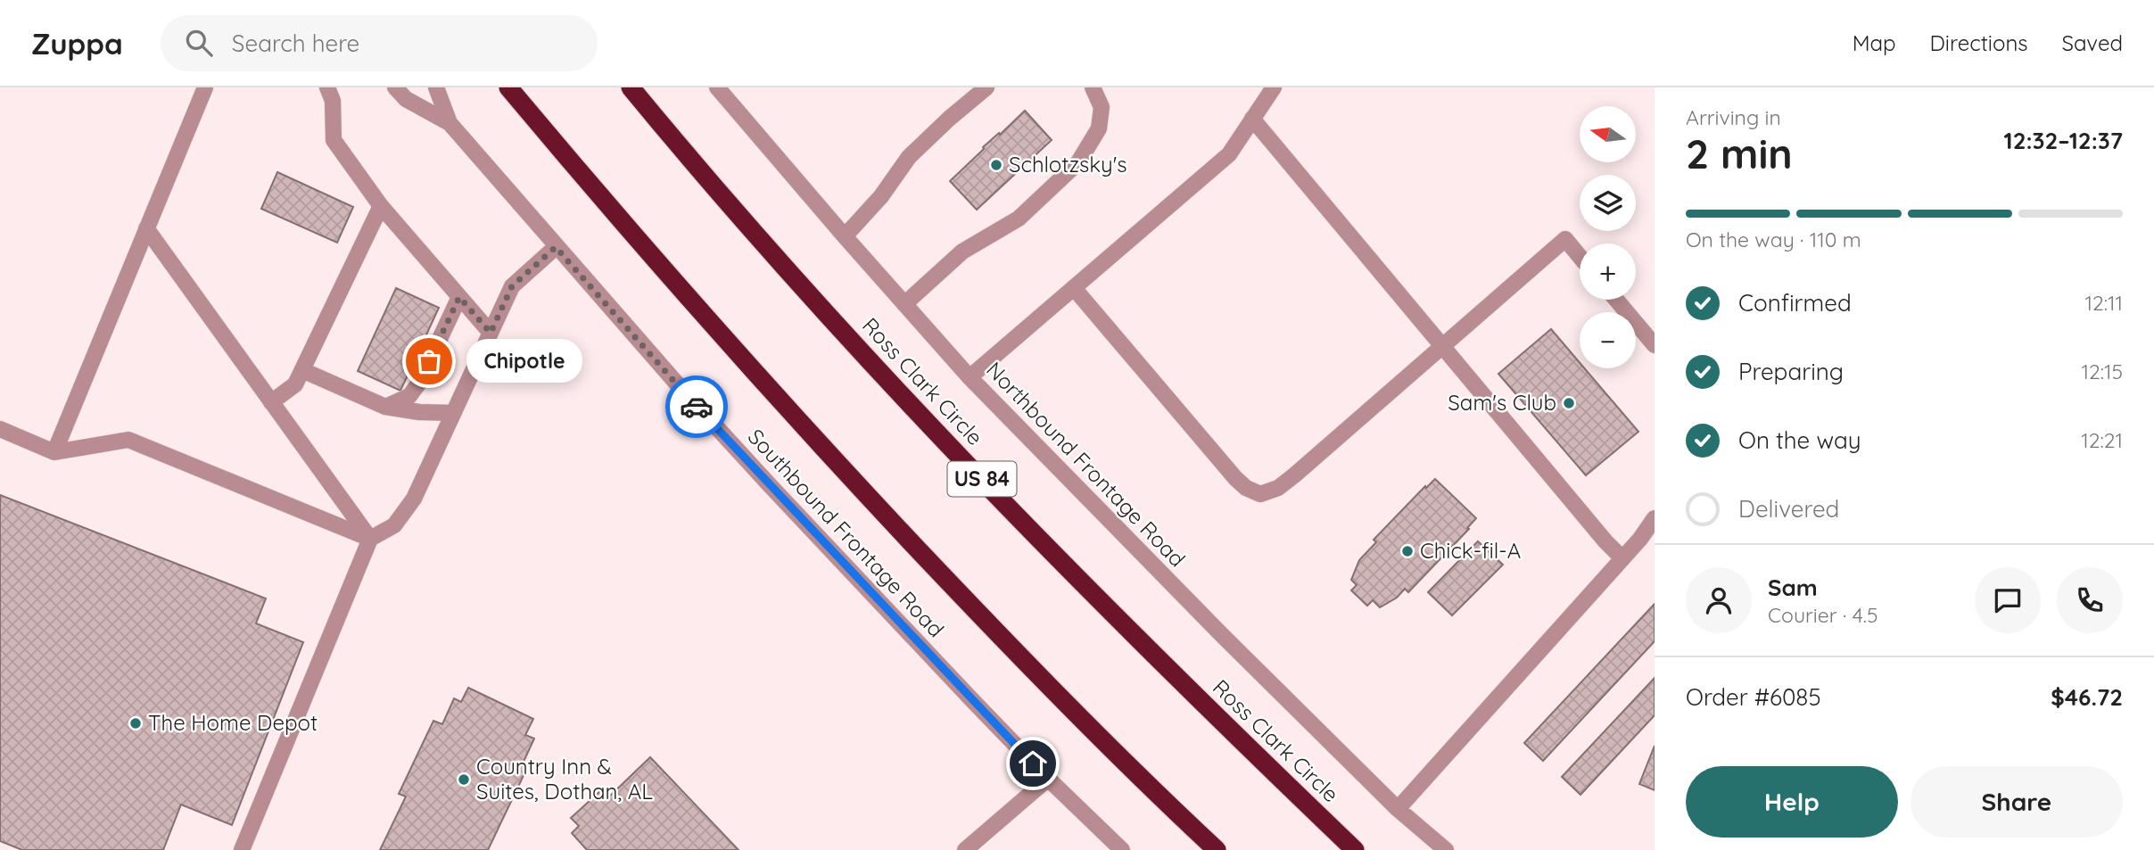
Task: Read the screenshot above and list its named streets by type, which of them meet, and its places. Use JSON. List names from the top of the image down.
{
  "streets": {
    "highway": ["Ross Clark Circle", "US 84"],
    "street": ["Northbound Frontage Road", "Southbound Frontage Road"]
  },
  "places": [
    "Schlotzsky's",
    "Chipotle",
    "Sam's Club",
    "Chick-fil-A",
    "The Home Depot",
    "Country Inn & Suites, Dothan, AL"
  ],
  "north": "left",
  "page": {
    "header": "Zuppa",
    "search": "Search here",
    "nav": ["Map", "Directions", "Saved"],
    "heading": ["2 min", "Arriving in", "12:32–12:37"],
    "panel": [
      "Sam",
      "Courier · 4.5",
      "Order #6085",
      "$46.72"
    ],
    "map_buttons": ["+", "−"],
    "bar": "On the way · 110 m",
    "list": [
      ["Confirmed", "12:11"],
      ["Preparing", "12:15"],
      ["On the way", "12:21"],
      "Delivered"
    ],
    "bubble": "Chipotle",
    "buttons": ["Help", "Share"]
  }
}
